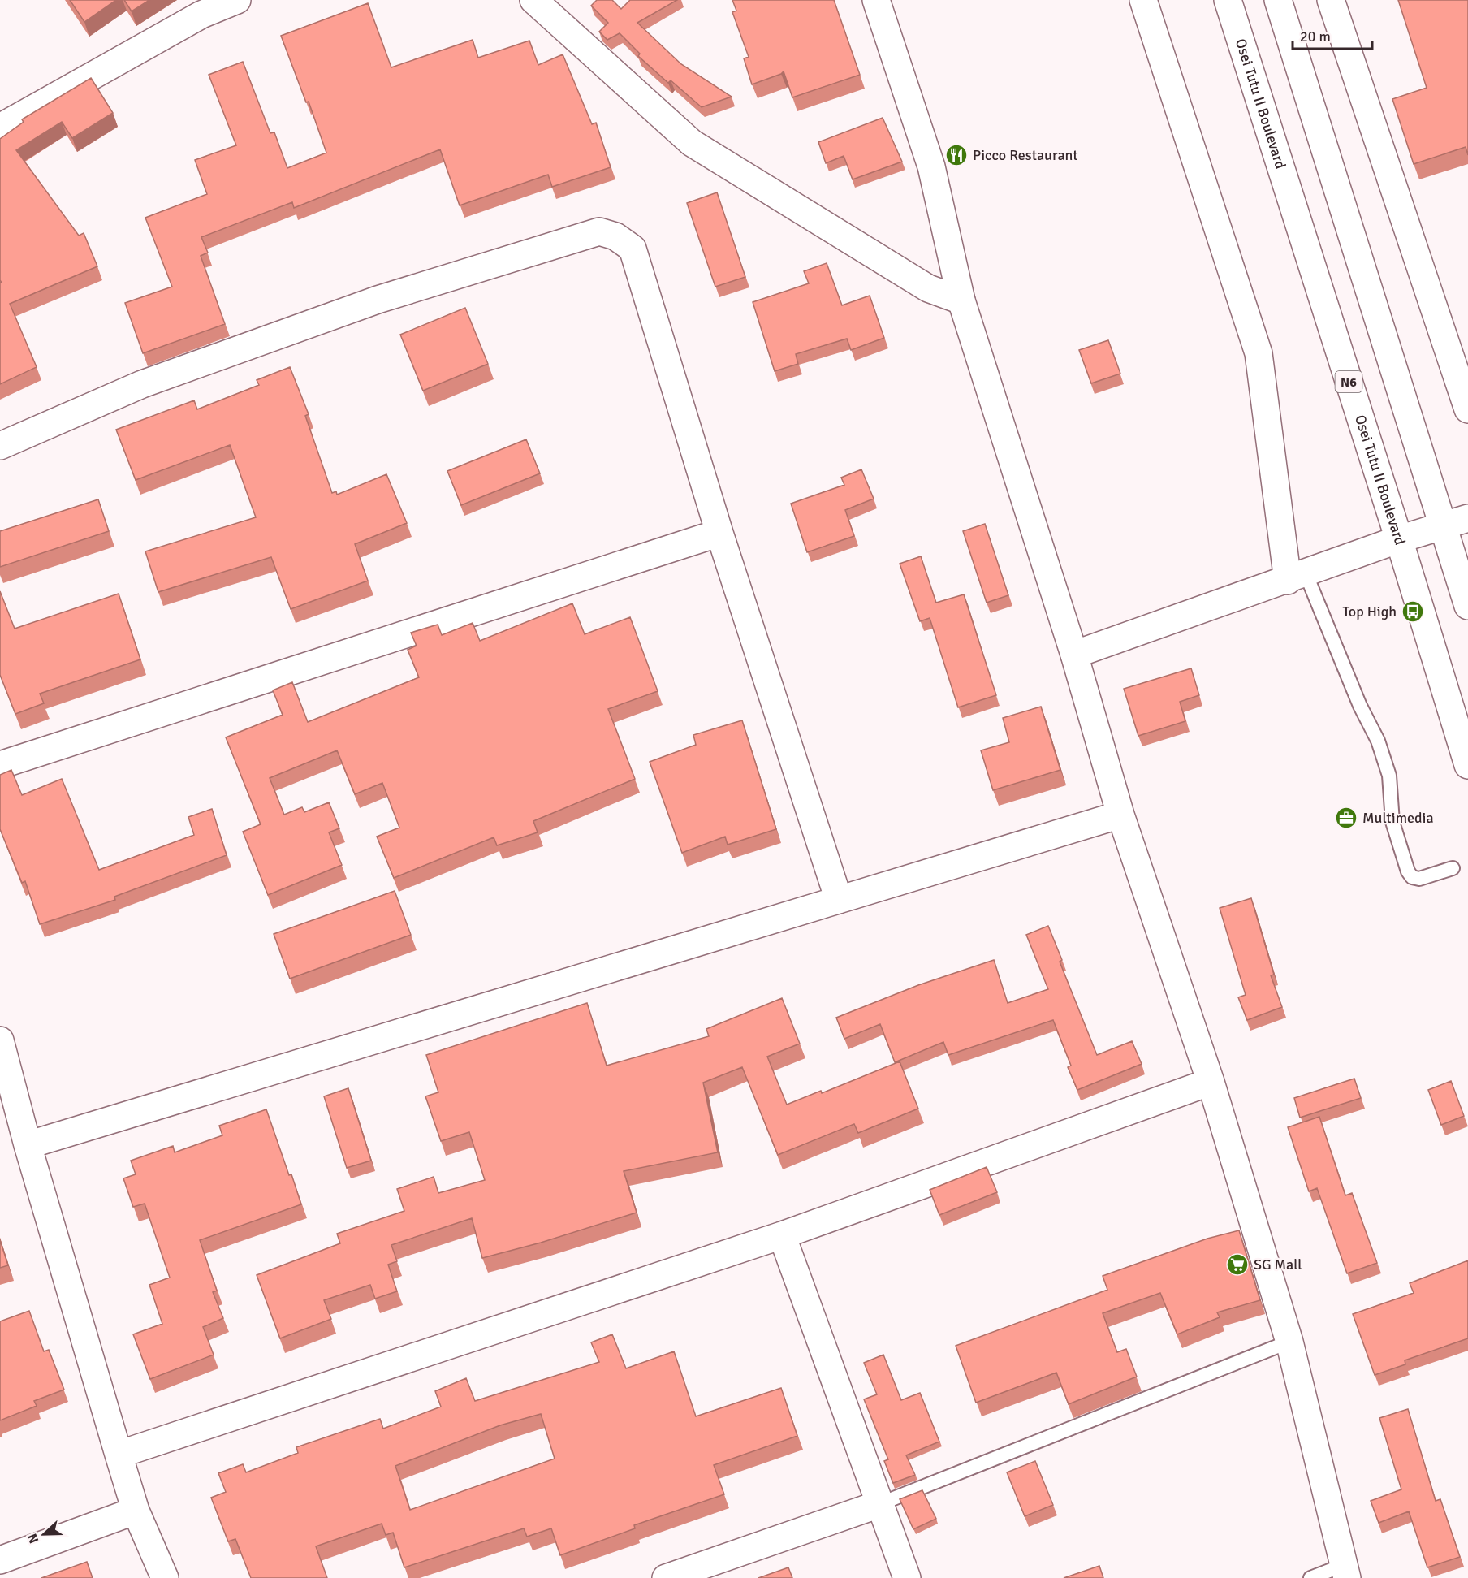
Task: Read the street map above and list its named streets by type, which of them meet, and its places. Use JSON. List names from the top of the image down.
{
  "streets": {
    "main road": ["Osei Tutu II Boulevard", "N6"]
  },
  "places": {
    "restaurant": ["Picco Restaurant"],
    "bus stop": ["Top High"],
    "office": ["Multimedia"],
    "supermarket": ["SG Mall"]
  },
  "scale_bar": "20 m",
  "north": "left"
}
